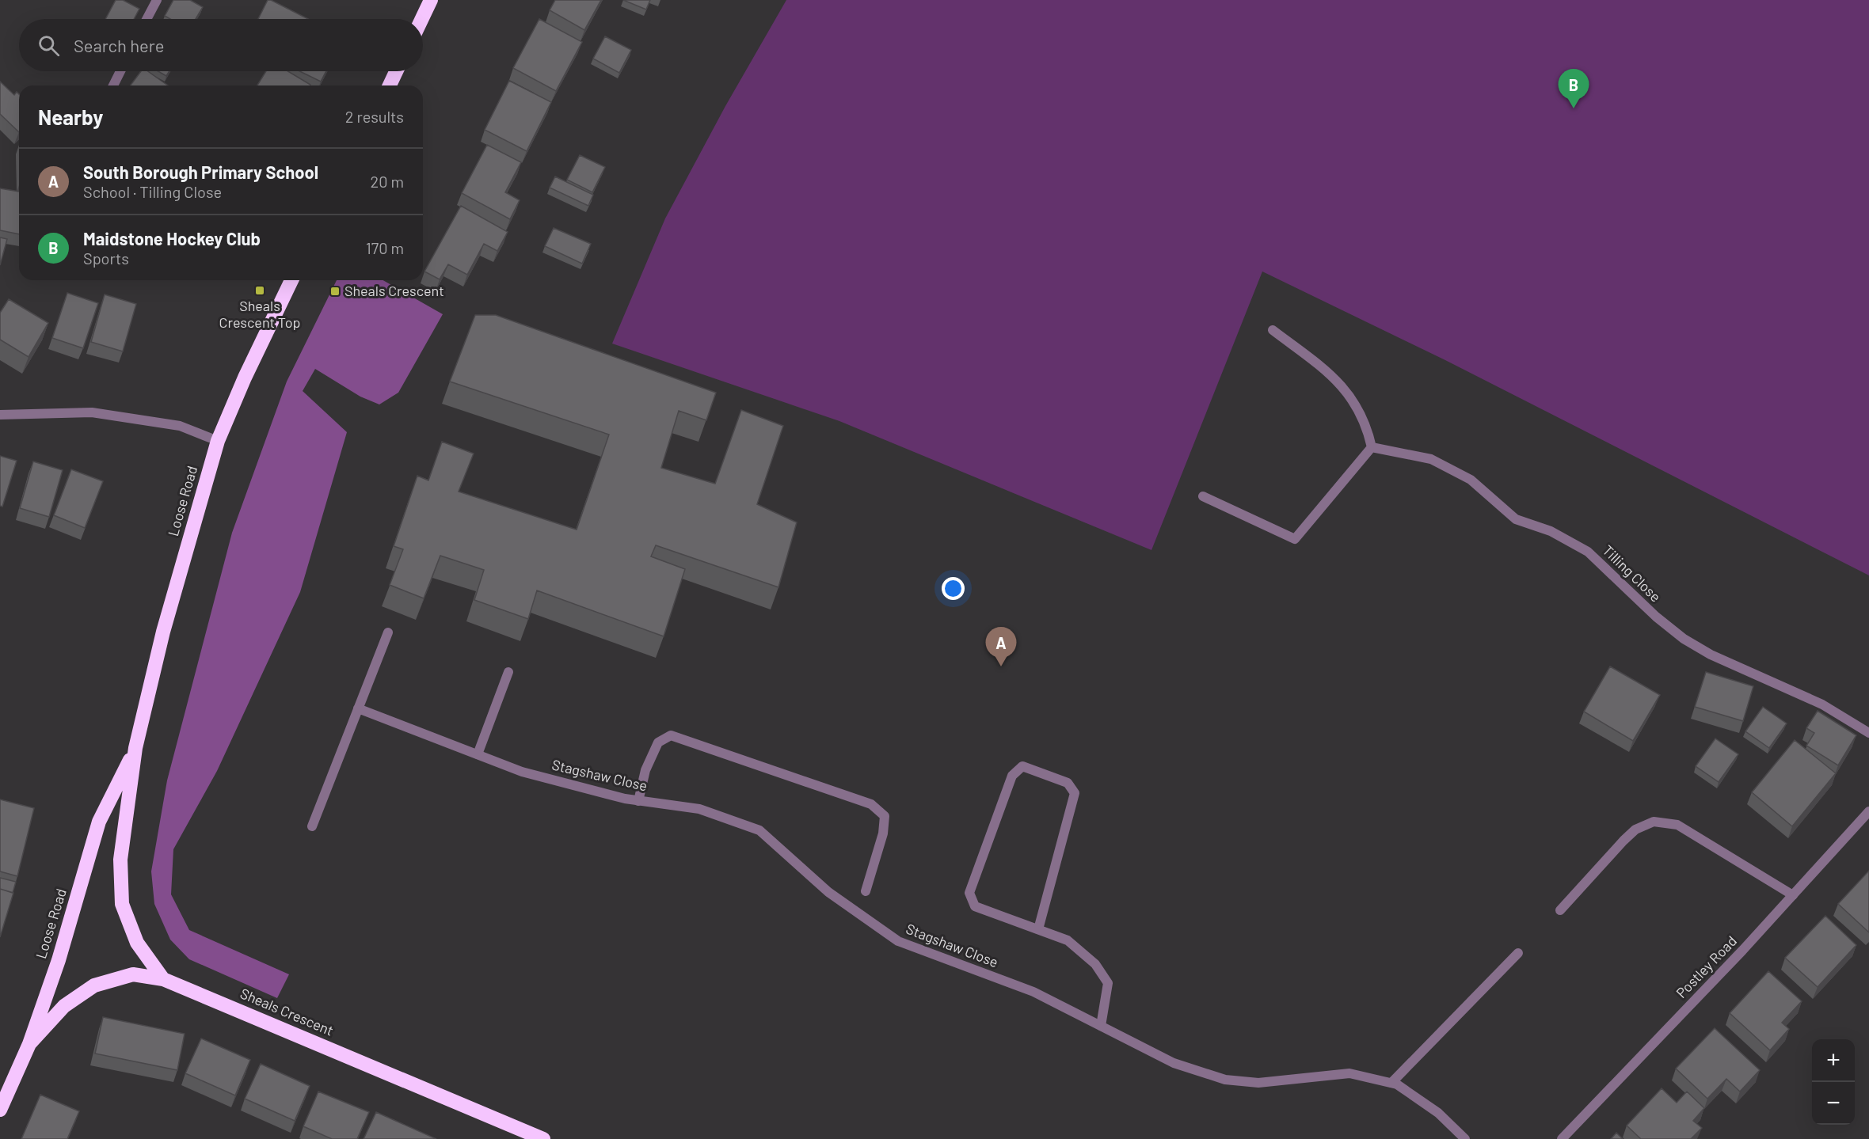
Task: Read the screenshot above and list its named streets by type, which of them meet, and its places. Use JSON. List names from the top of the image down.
{
  "streets": {
    "highway": ["Loose Road", "Sheals Crescent"],
    "street": ["Tilling Close", "Stagshaw Close", "Postley Road"]
  },
  "crossings": [
    ["Loose Road", "Sheals Crescent"]
  ],
  "places": {
    "transit": ["Sheals Crescent Top", "Sheals Crescent"]
  },
  "page": {
    "search": "Search here",
    "pins": ["B", "A"],
    "heading": ["Nearby", "2 results"],
    "list": [
      {
        "mark": "A",
        "name": "South Borough Primary School",
        "note": "School · Tilling Close",
        "value": "20 m"
      },
      {
        "mark": "B",
        "name": "Maidstone Hockey Club",
        "note": "Sports",
        "value": "170 m"
      }
    ],
    "map_buttons": ["+", "−"]
  }
}
